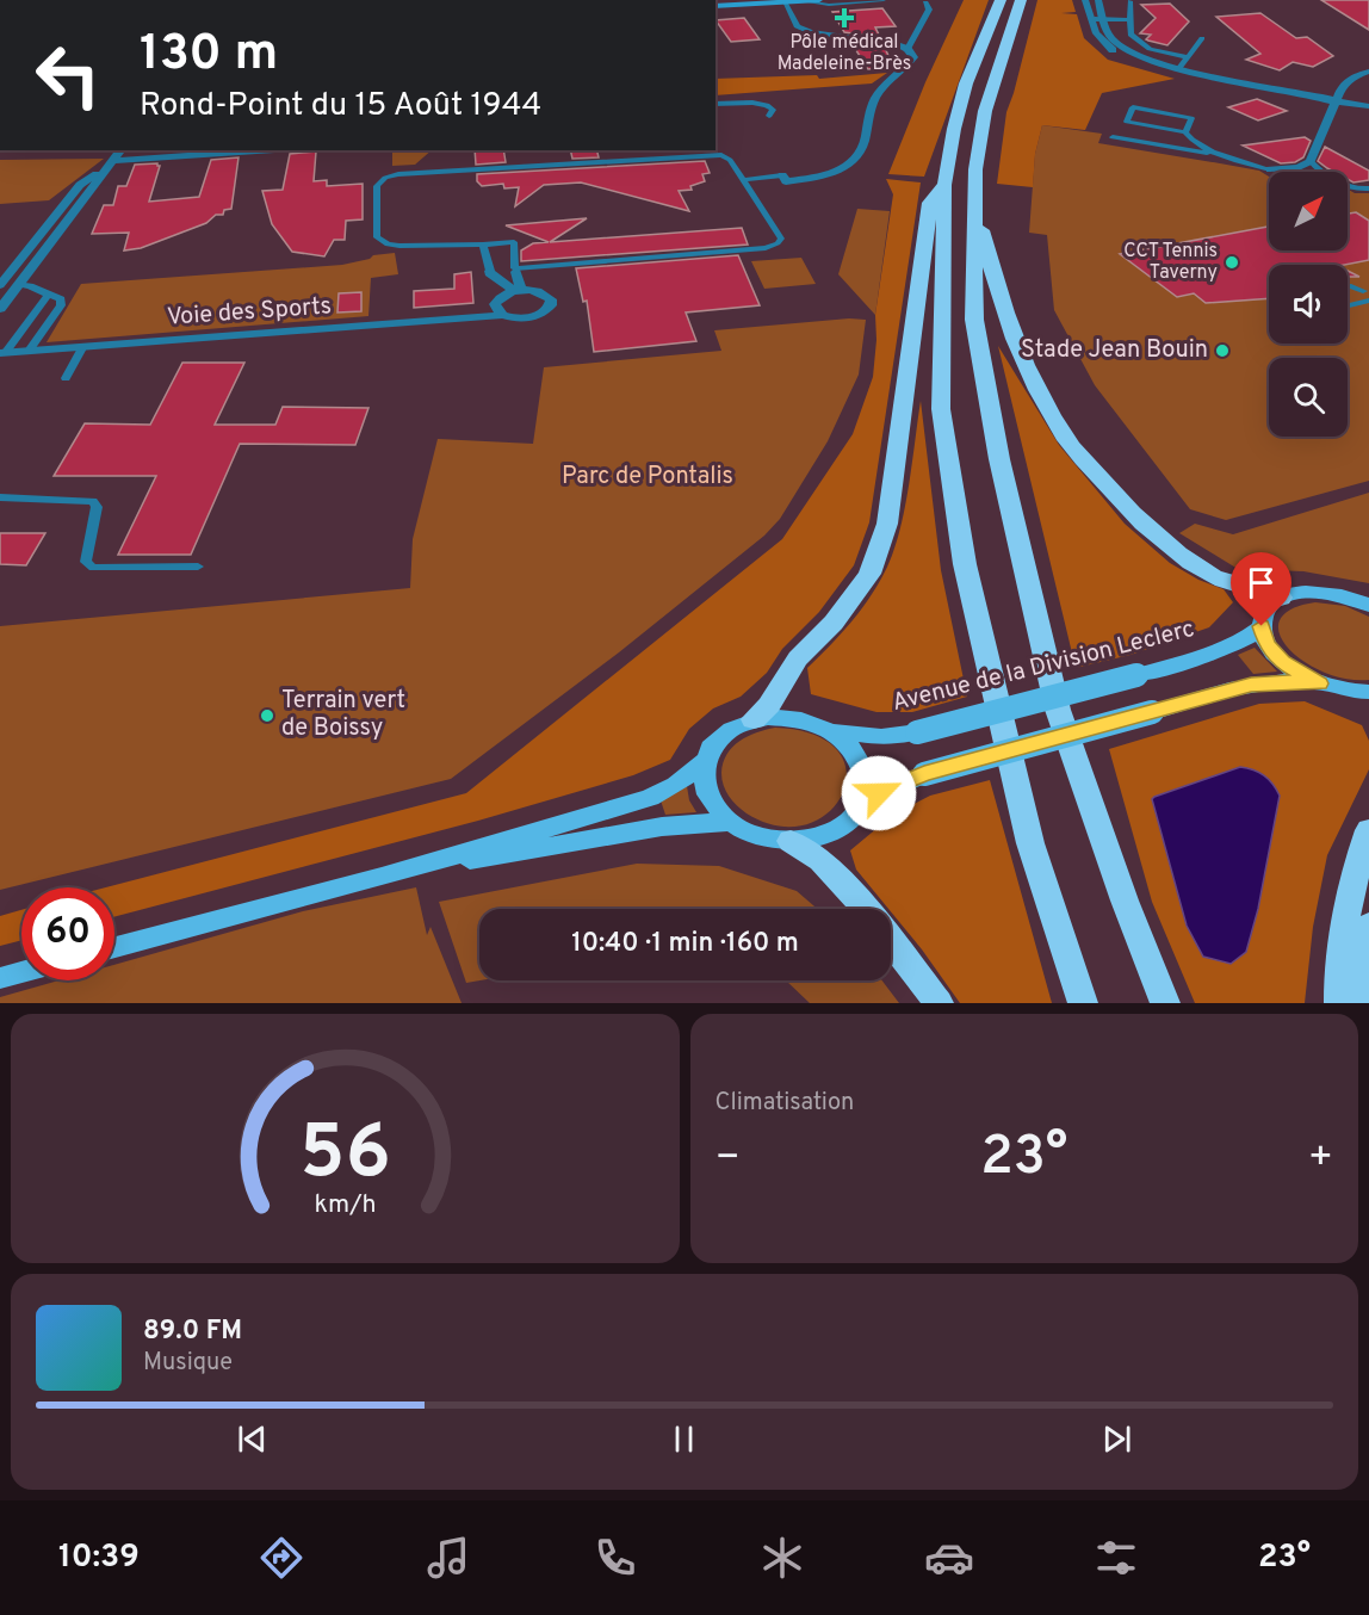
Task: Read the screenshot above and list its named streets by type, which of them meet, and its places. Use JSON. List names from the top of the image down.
{
  "streets": {
    "main road": ["Avenue de la Division Leclerc"],
    "street": ["Voie des Sports"]
  },
  "parks": ["Parc de Pontalis"],
  "places": {
    "health": ["Pôle médical Madeleine-Brès"],
    "other": ["CCT Tennis Taverny", "Stade Jean Bouin", "Terrain vert de Boissy"]
  },
  "north": "top right",
  "page": {
    "turn": ["130 m", "Rond-Point du 15 Août 1944"],
    "limit": "60",
    "trip": "10:40 · 1 min · 160 m",
    "tile": "Climatisation",
    "heat": ["−", "23°", "+"],
    "song": ["89.0 FM", "Musique"],
    "tabs": ["10:39", "23°"],
    "gauge": ["56", "km/h"]
  }
}
